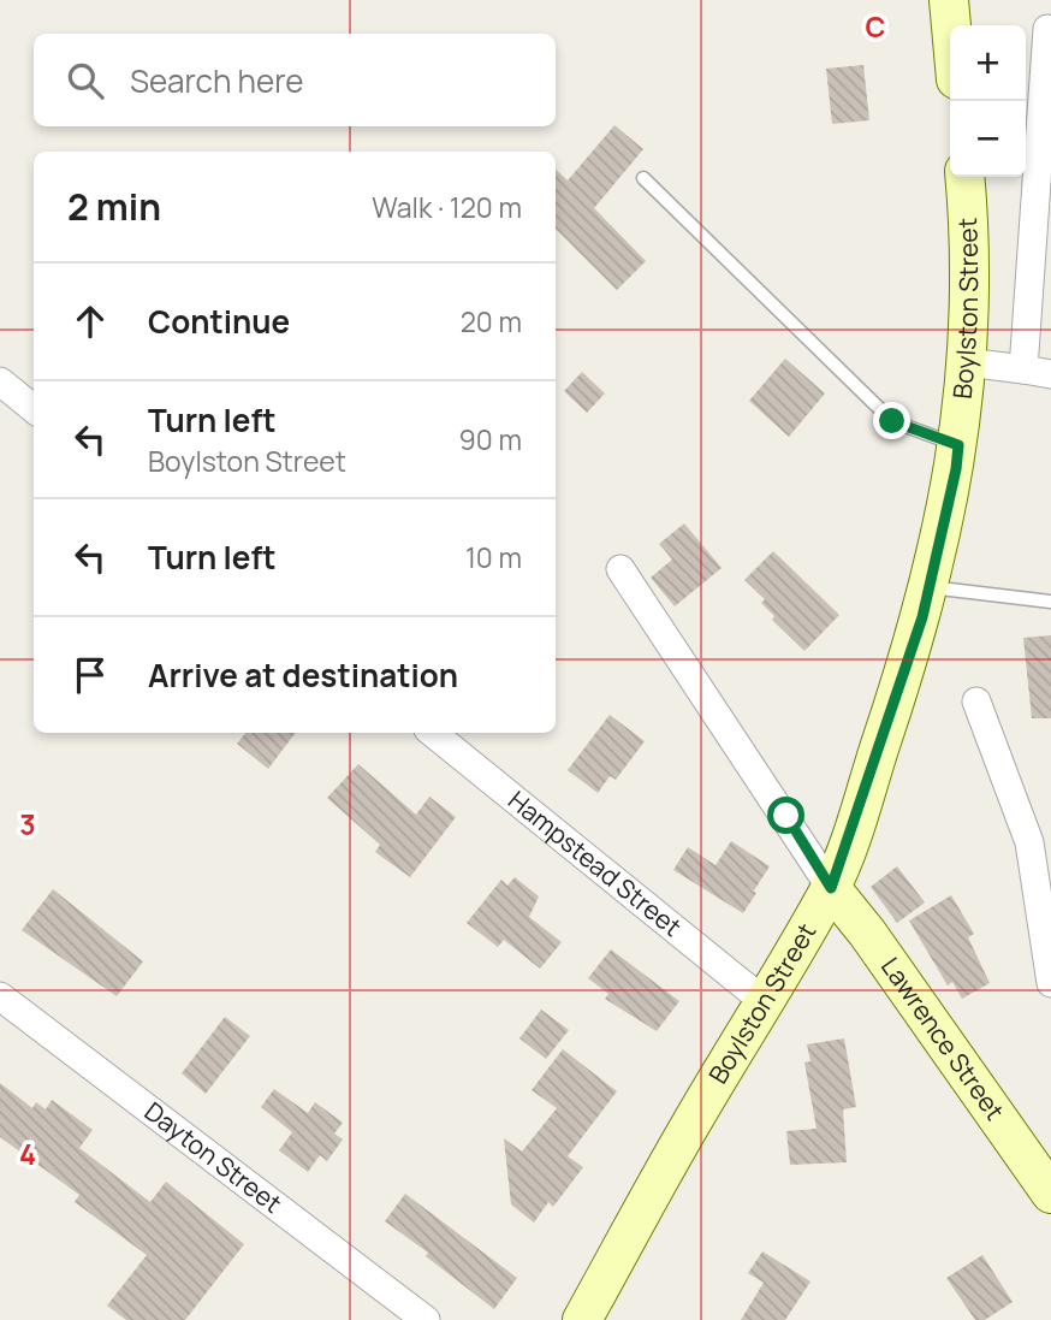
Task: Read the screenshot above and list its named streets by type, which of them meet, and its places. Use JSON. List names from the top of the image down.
{
  "streets": {
    "main road": ["Boylston Street", "Lawrence Street"],
    "street": ["Hampstead Street", "Dayton Street"]
  },
  "crossings": [
    ["Boylston Street", "Hampstead Street"],
    ["Boylston Street", "Lawrence Street"]
  ],
  "page": {
    "map_buttons": ["+", "−"],
    "search": "Search here",
    "heading": ["2 min", "Walk · 120 m"],
    "list": [
      ["Continue", "20 m"],
      ["Turn left", "Boylston Street", "90 m"],
      ["Turn left", "10 m"],
      "Arrive at destination"
    ]
  },
  "grid": {
    "columns": ["C"],
    "rows": ["3", "4"]
  }
}
